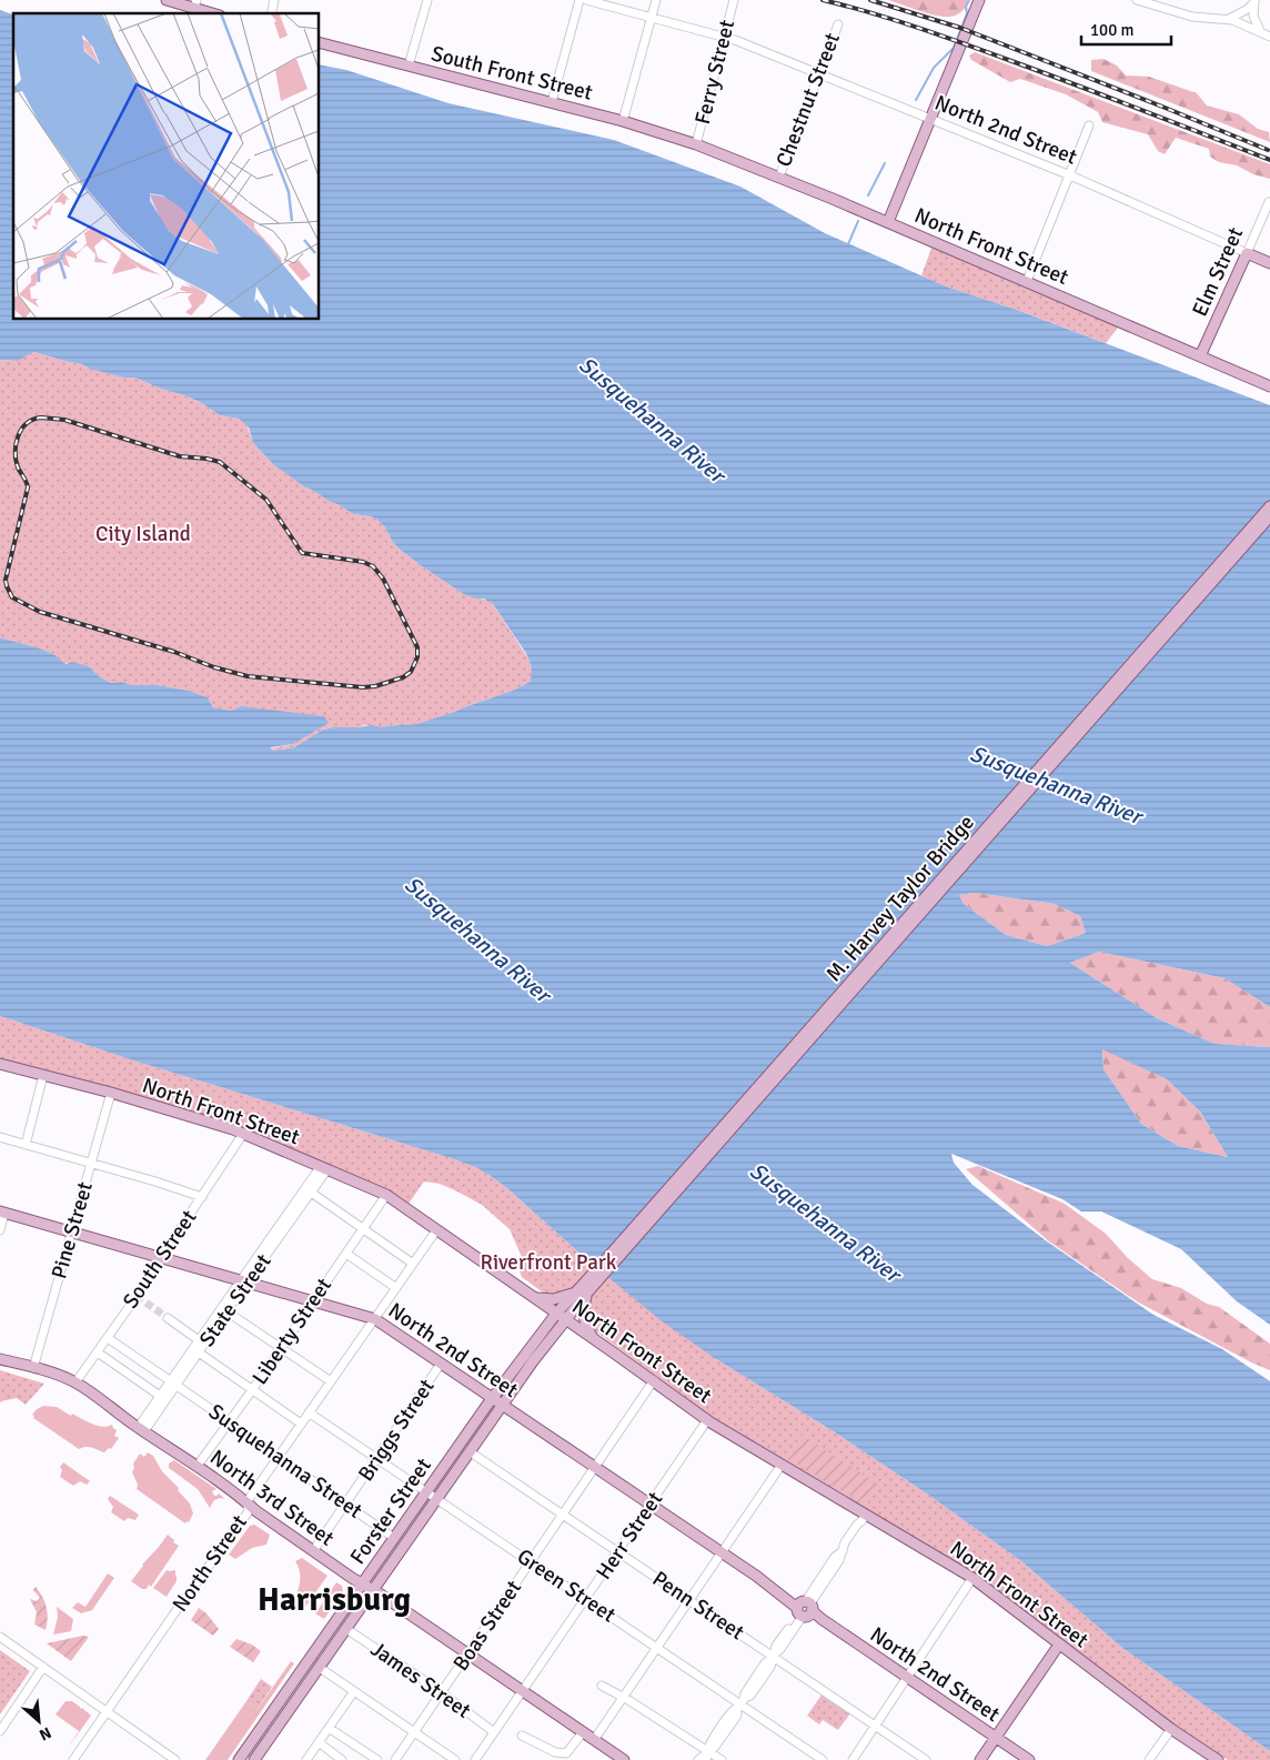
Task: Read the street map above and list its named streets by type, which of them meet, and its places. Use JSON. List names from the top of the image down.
{
  "streets": {
    "main road": [
      "South Front Street",
      "North 2nd Street",
      "North Front Street",
      "Elm Street",
      "M. Harvey Taylor Bridge",
      "North 3rd Street",
      "Forster Street"
    ],
    "street": [
      "Ferry Street",
      "Chestnut Street",
      "Pine Street",
      "South Street",
      "State Street",
      "Liberty Street",
      "Briggs Street",
      "Susquehanna Street",
      "Herr Street",
      "North Street",
      "Green Street",
      "Penn Street",
      "Boas Street",
      "James Street"
    ]
  },
  "crossings": [
    ["Ferry Street", "South Front Street"],
    ["Ferry Street", "North 2nd Street"],
    ["Ferry Street", "North Front Street"],
    ["South Front Street", "North Front Street"],
    ["Chestnut Street", "North 2nd Street"],
    ["Chestnut Street", "North Front Street"],
    ["North 2nd Street", "Elm Street"],
    ["North 2nd Street", "Pine Street"],
    ["North 2nd Street", "South Street"],
    ["North 2nd Street", "State Street"],
    ["North 2nd Street", "Liberty Street"],
    ["North 2nd Street", "Briggs Street"],
    ["North 2nd Street", "Forster Street"],
    ["North 2nd Street", "Herr Street"],
    ["North 2nd Street", "North Street"],
    ["North 2nd Street", "Boas Street"],
    ["North Front Street", "Elm Street"],
    ["North Front Street", "M. Harvey Taylor Bridge"],
    ["North Front Street", "Pine Street"],
    ["North Front Street", "South Street"],
    ["North Front Street", "State Street"],
    ["North Front Street", "Liberty Street"],
    ["North Front Street", "Forster Street"],
    ["North Front Street", "Herr Street"],
    ["North Front Street", "North Street"],
    ["North Front Street", "Boas Street"],
    ["M. Harvey Taylor Bridge", "Forster Street"],
    ["Pine Street", "North 3rd Street"],
    ["South Street", "Susquehanna Street"],
    ["South Street", "North 3rd Street"],
    ["State Street", "Susquehanna Street"],
    ["State Street", "North 3rd Street"],
    ["Liberty Street", "Susquehanna Street"],
    ["Liberty Street", "North 3rd Street"],
    ["Briggs Street", "Susquehanna Street"],
    ["Briggs Street", "North 3rd Street"],
    ["Briggs Street", "Green Street"],
    ["Susquehanna Street", "Forster Street"],
    ["Susquehanna Street", "North Street"],
    ["North 3rd Street", "Forster Street"],
    ["North 3rd Street", "Herr Street"],
    ["North 3rd Street", "North Street"],
    ["North 3rd Street", "Boas Street"],
    ["Forster Street", "Green Street"],
    ["Forster Street", "Penn Street"],
    ["Forster Street", "James Street"],
    ["Herr Street", "Green Street"],
    ["Herr Street", "Penn Street"],
    ["Herr Street", "James Street"],
    ["North Street", "Green Street"],
    ["Green Street", "Boas Street"],
    ["Penn Street", "Boas Street"],
    ["Boas Street", "James Street"]
  ],
  "districts": ["Harrisburg"],
  "water": ["Susquehanna River"],
  "parks": ["City Island", "Riverfront Park"],
  "scale_bar": "100 m",
  "north": "bottom right"
}
